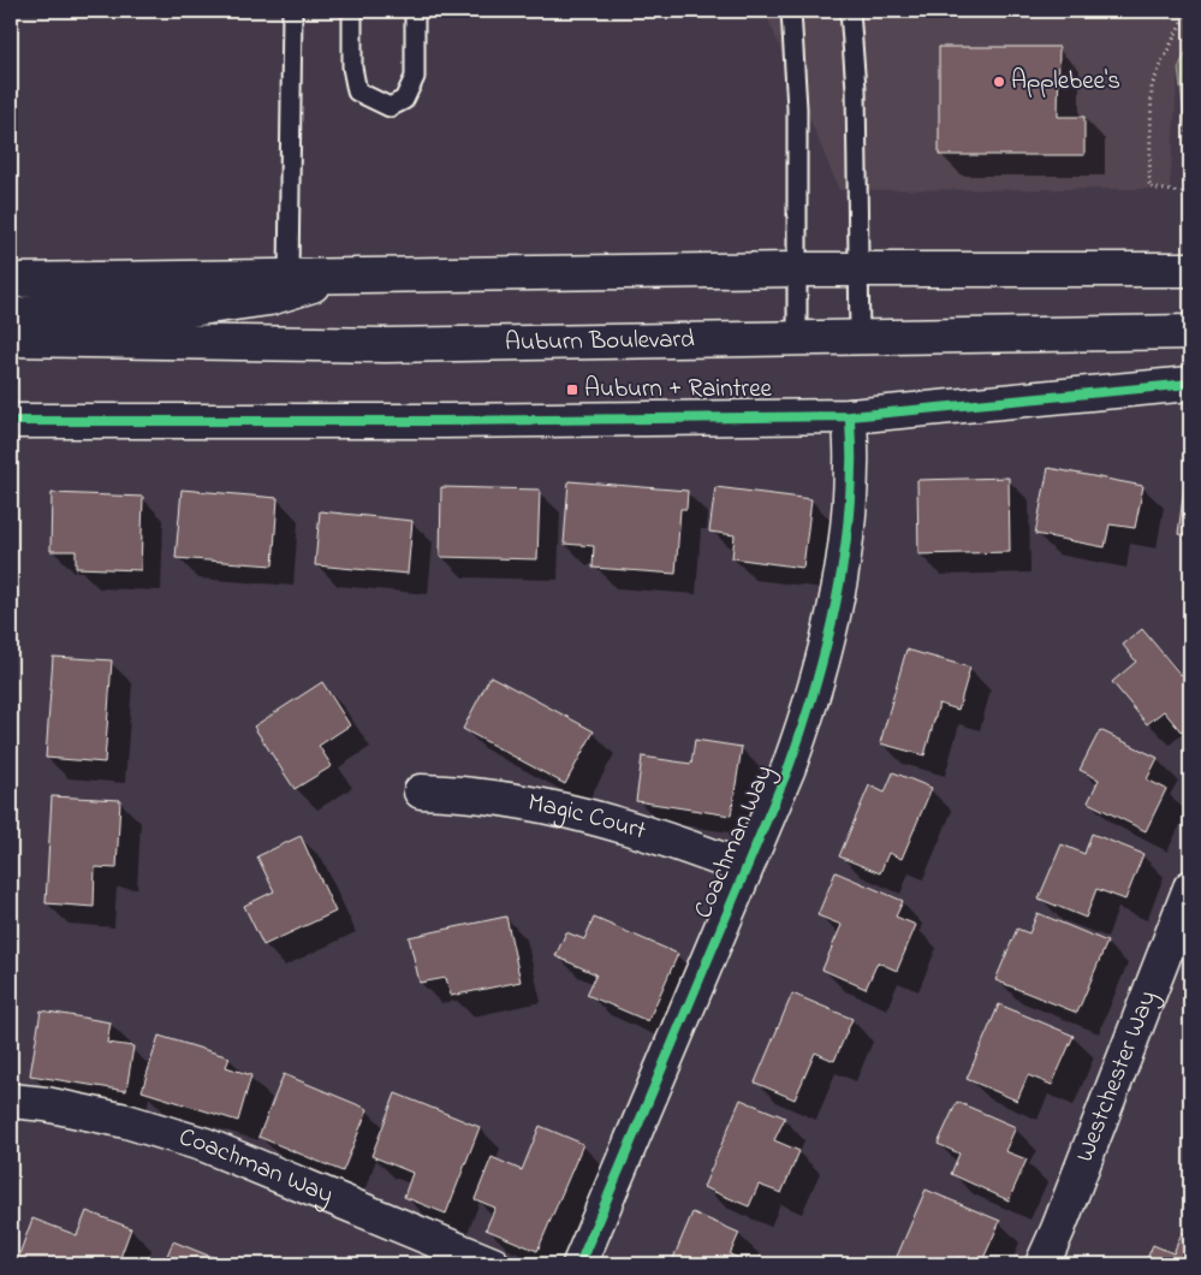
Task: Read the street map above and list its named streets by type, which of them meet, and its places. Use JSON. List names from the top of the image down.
{
  "streets": {
    "street": [
      "Auburn Boulevard",
      "Magic Court",
      "Coachman Way",
      "Westchester Way"
    ]
  },
  "crossings": [
    ["Magic Court", "Coachman Way"]
  ],
  "places": {
    "other": ["Applebee's"],
    "transit": ["Auburn + Raintree"]
  }
}
